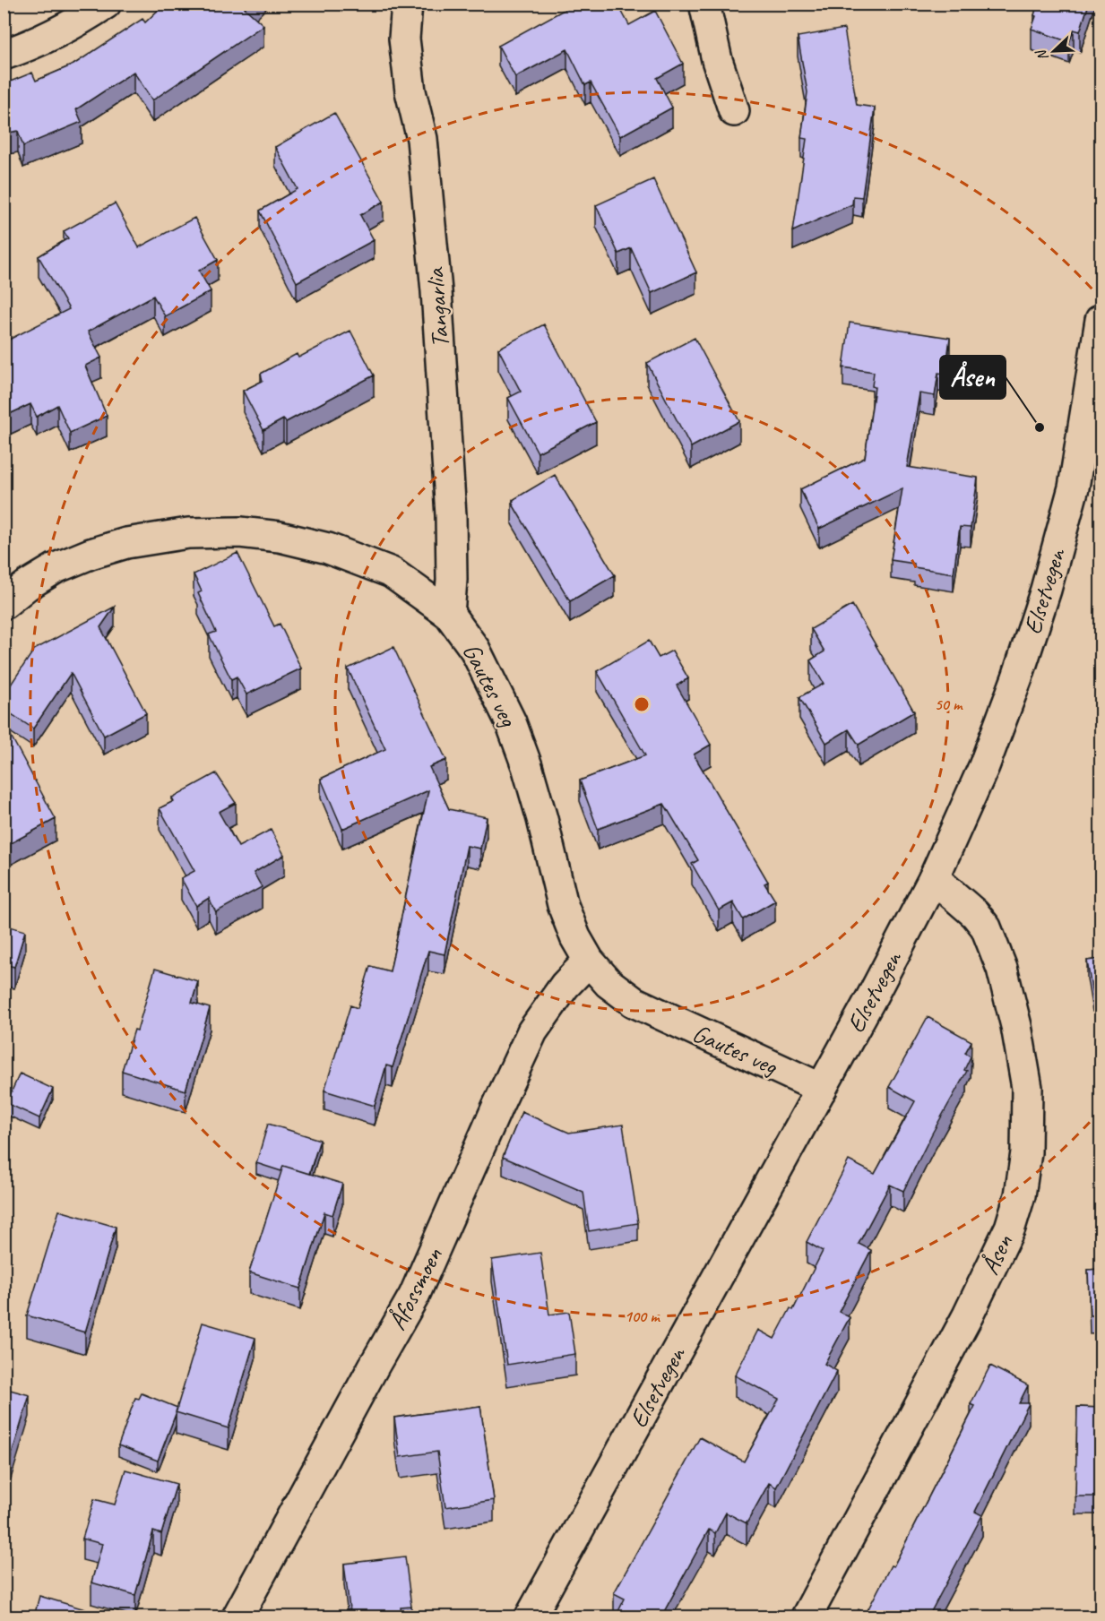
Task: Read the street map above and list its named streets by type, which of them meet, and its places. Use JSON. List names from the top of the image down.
{
  "streets": {
    "street": [
      "Tangarlia",
      "Elsetvegen",
      "Gautes veg",
      "Åsen",
      "Åfossmoen"
    ]
  },
  "crossings": [
    ["Tangarlia", "Gautes veg"],
    ["Elsetvegen", "Gautes veg"],
    ["Elsetvegen", "Åsen"],
    ["Gautes veg", "Åfossmoen"]
  ],
  "places": ["Åsen"],
  "north": "bottom left",
  "rings": ["50 m", "100 m"]
}
